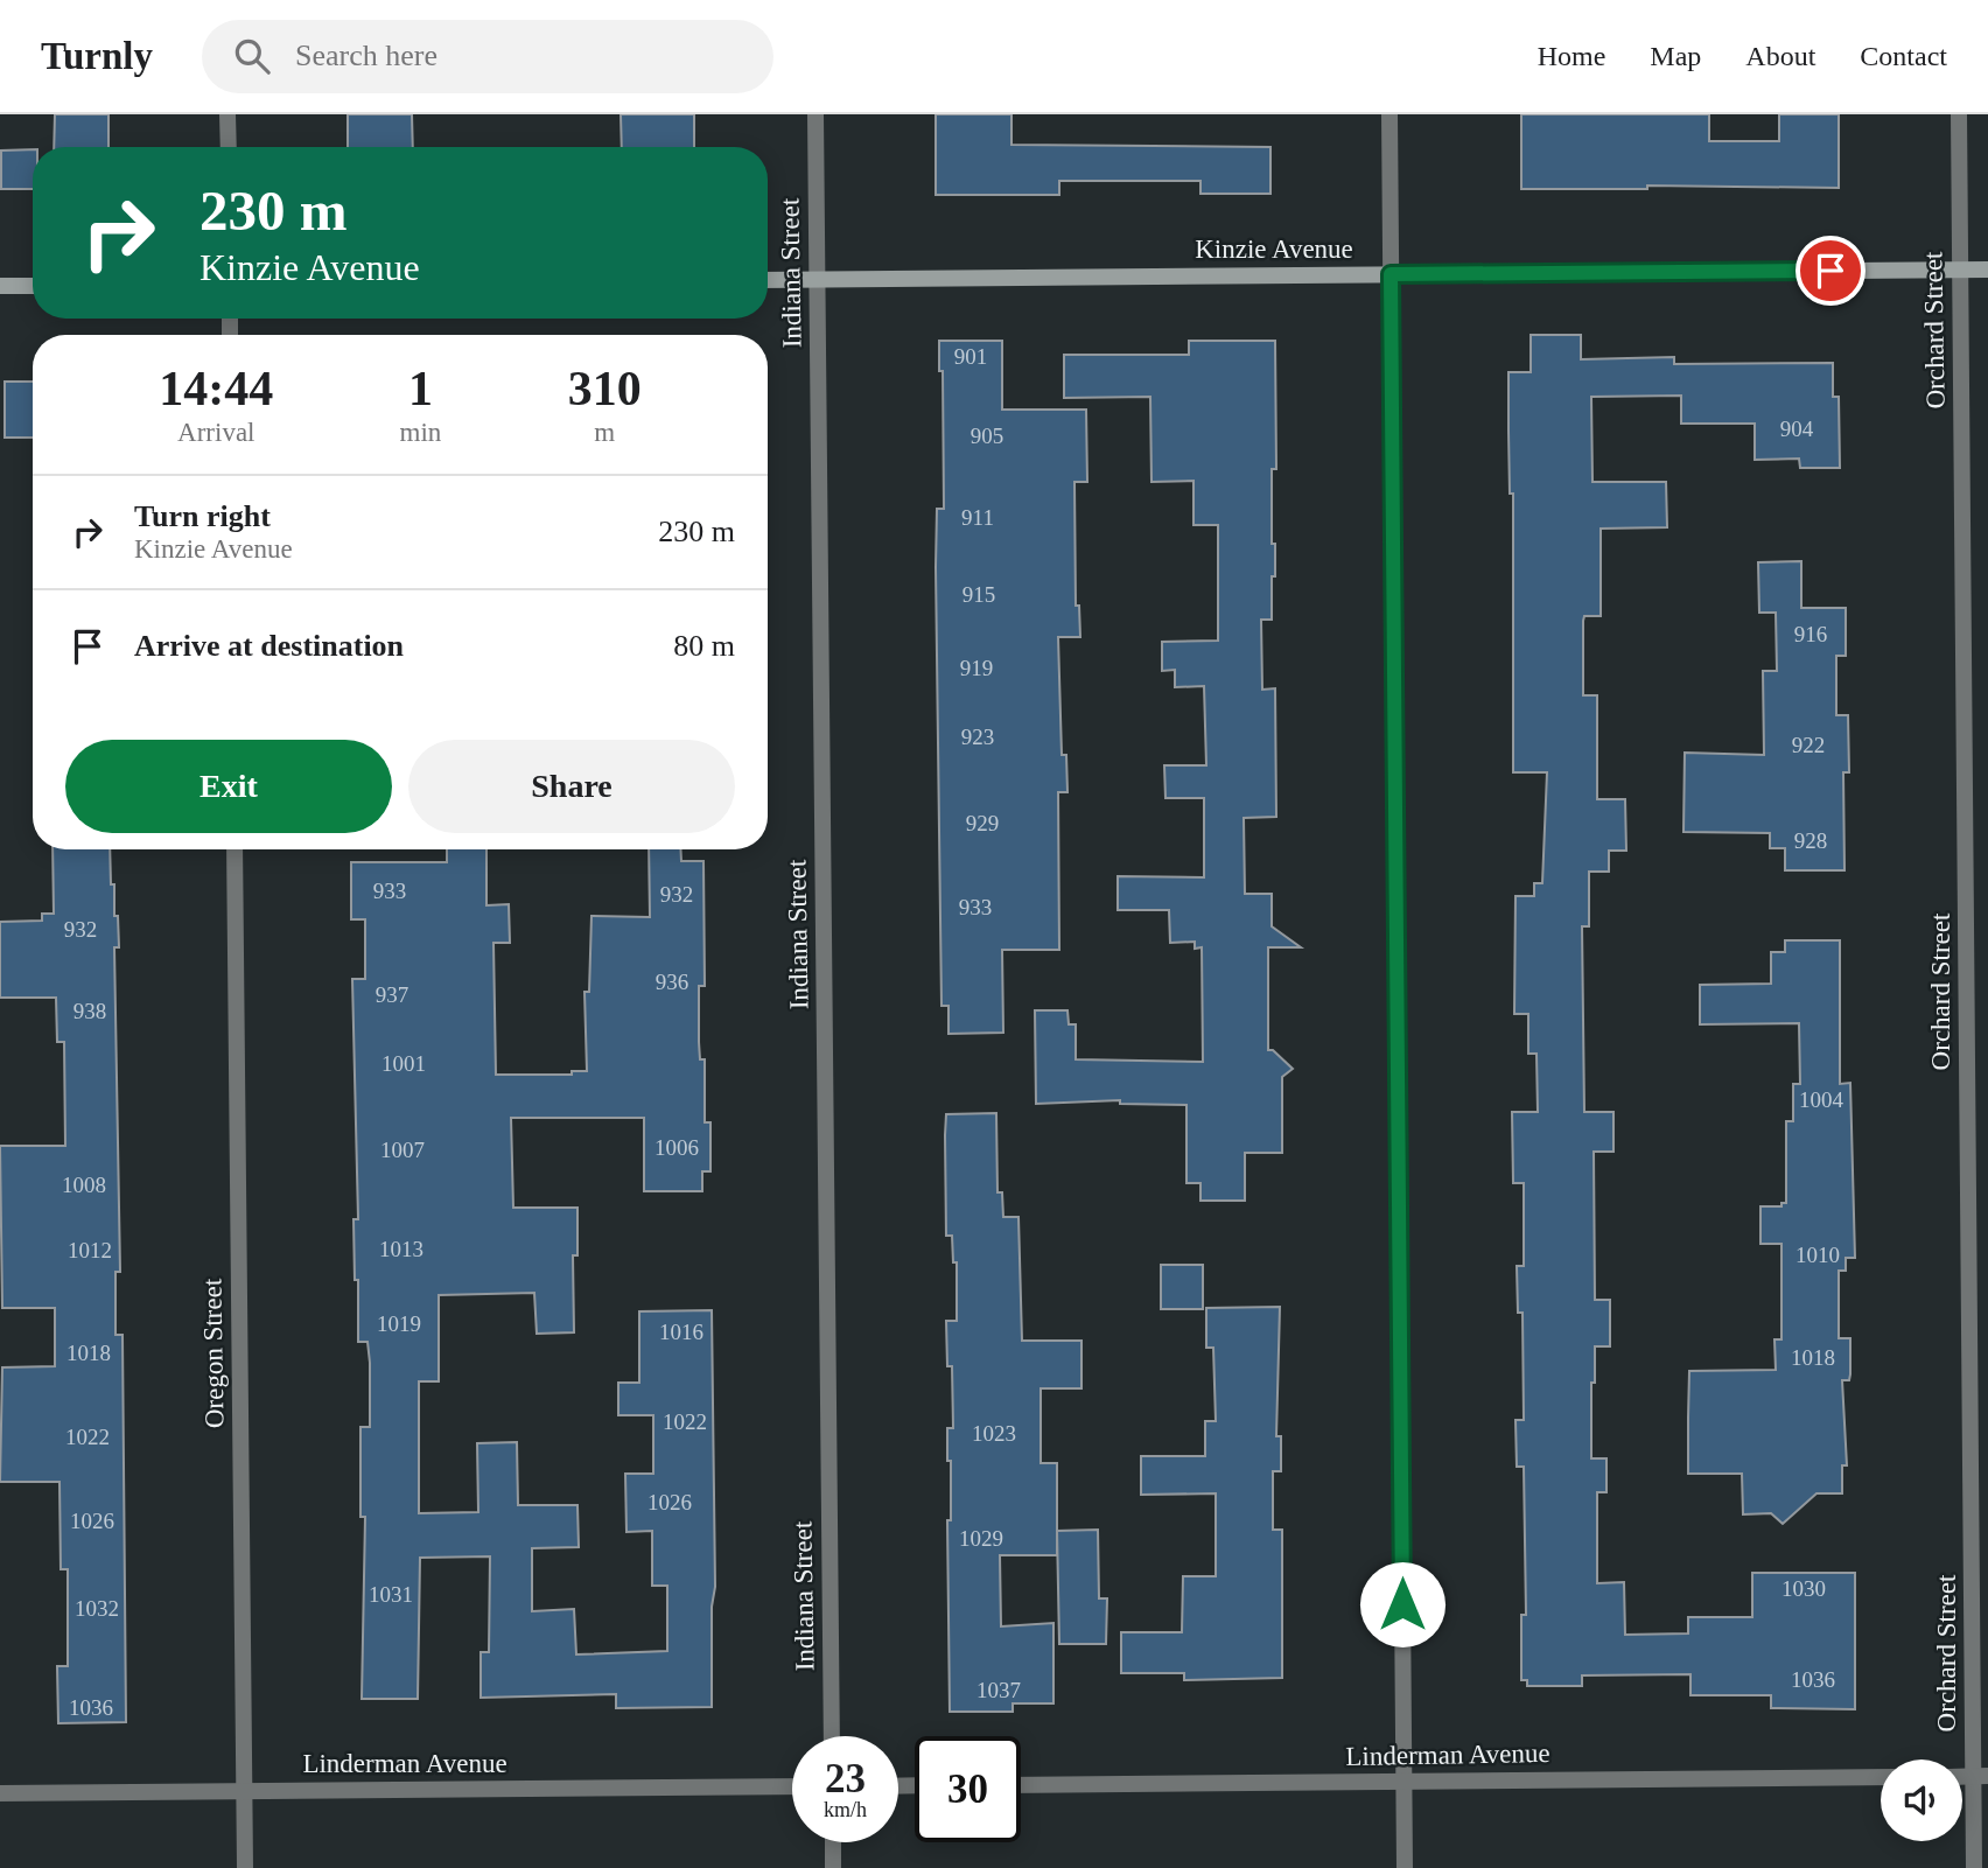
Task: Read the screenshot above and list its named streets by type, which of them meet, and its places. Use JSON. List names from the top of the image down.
{
  "streets": {
    "street": [
      "Kinzie Avenue",
      "Indiana Street",
      "Orchard Street",
      "Oregon Street",
      "Linderman Avenue"
    ]
  },
  "crossings": [
    ["Kinzie Avenue", "Indiana Street"],
    ["Kinzie Avenue", "Orchard Street"],
    ["Oregon Street", "Linderman Avenue"]
  ],
  "house_numbers": [
    "901",
    "904",
    "905",
    "911",
    "915",
    "916",
    "919",
    "923",
    "922",
    "929",
    "928",
    "933",
    "932",
    "933",
    "932",
    "936",
    "937",
    "938",
    "1001",
    "1004",
    "1006",
    "1007",
    "1008",
    "1013",
    "1012",
    "1010",
    "1019",
    "1016",
    "1018",
    "1018",
    "1022",
    "1023",
    "1022",
    "1026",
    "1026",
    "1029",
    "1030",
    "1031",
    "1032",
    "1036",
    "1037",
    "1036"
  ],
  "page": {
    "header": "Turnly",
    "search": "Search here",
    "nav": [
      "Home",
      "Map",
      "About",
      "Contact"
    ],
    "turn": ["230 m", "Kinzie Avenue"],
    "eta": [
      "14:44",
      "Arrival",
      "1",
      "min",
      "310",
      "m"
    ],
    "list": [
      {
        "name": "Turn right",
        "note": "Kinzie Avenue",
        "value": "230 m"
      },
      {
        "name": "Arrive at destination",
        "value": "80 m"
      }
    ],
    "buttons": ["Exit", "Share"],
    "speed": "23 km/h",
    "limit": "30"
  }
}
